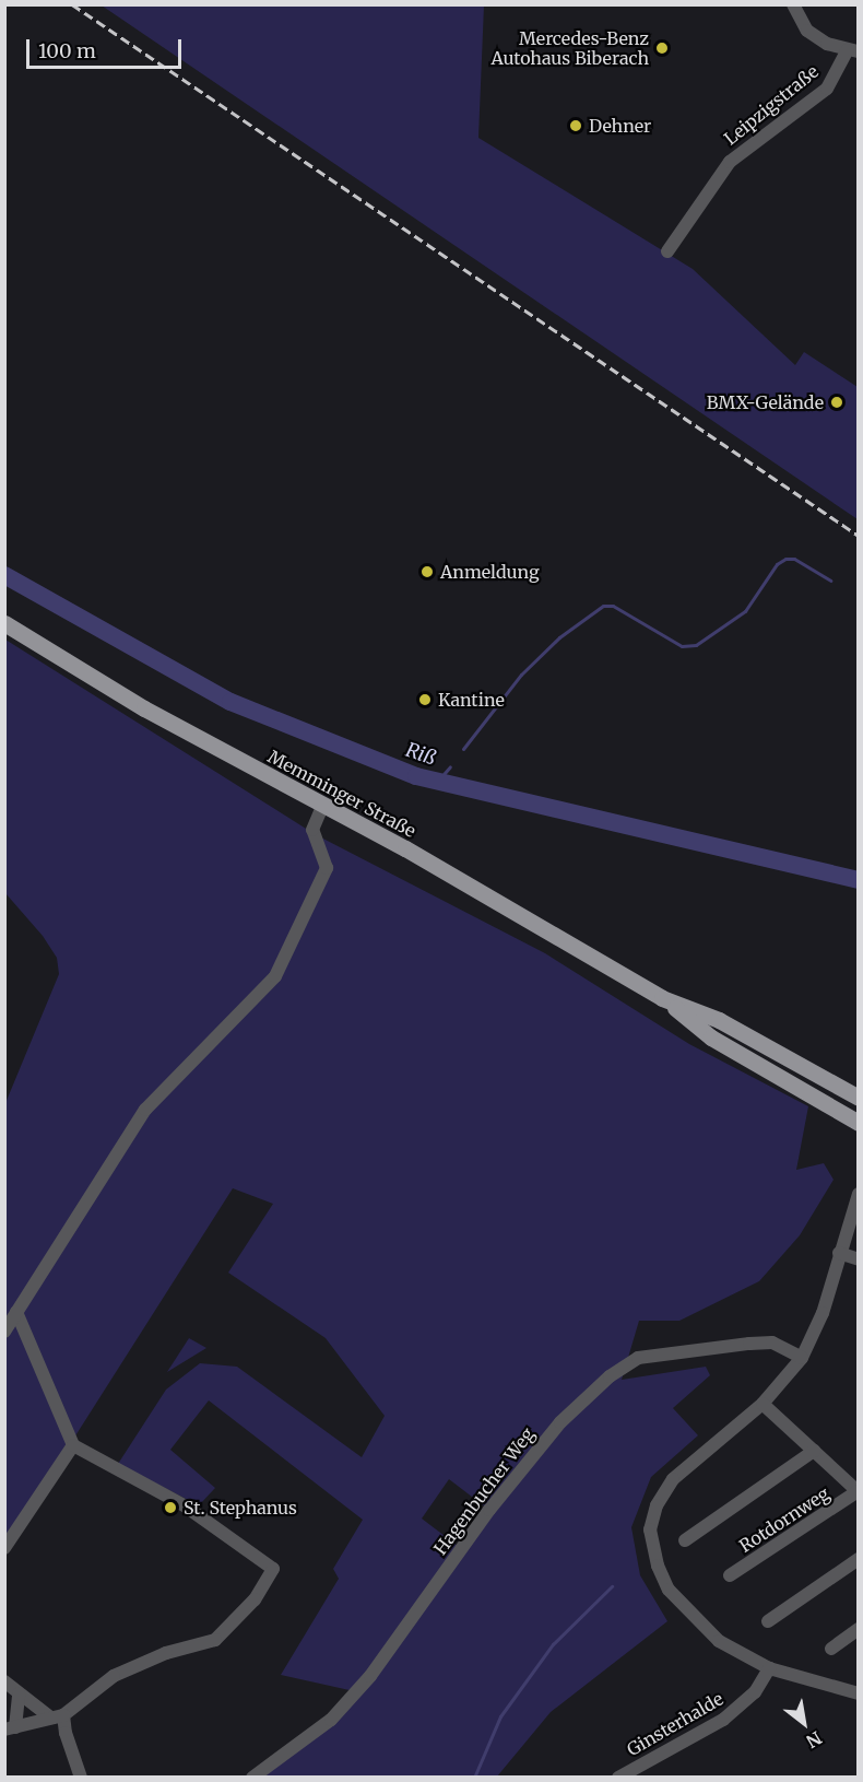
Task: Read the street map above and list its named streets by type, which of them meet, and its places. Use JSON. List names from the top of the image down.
{
  "streets": {
    "main road": ["Memminger Straße"],
    "street": [
      "Leipzigstraße",
      "Hagenbucher Weg",
      "Rotdornweg",
      "Ginsterhalde"
    ]
  },
  "water": ["Riß"],
  "places": [
    "Mercedes-Benz Autohaus Biberach",
    "Dehner",
    "BMX-Gelände",
    "Anmeldung",
    "Kantine",
    "St. Stephanus"
  ],
  "scale_bar": "100 m",
  "north": "bottom right"
}
